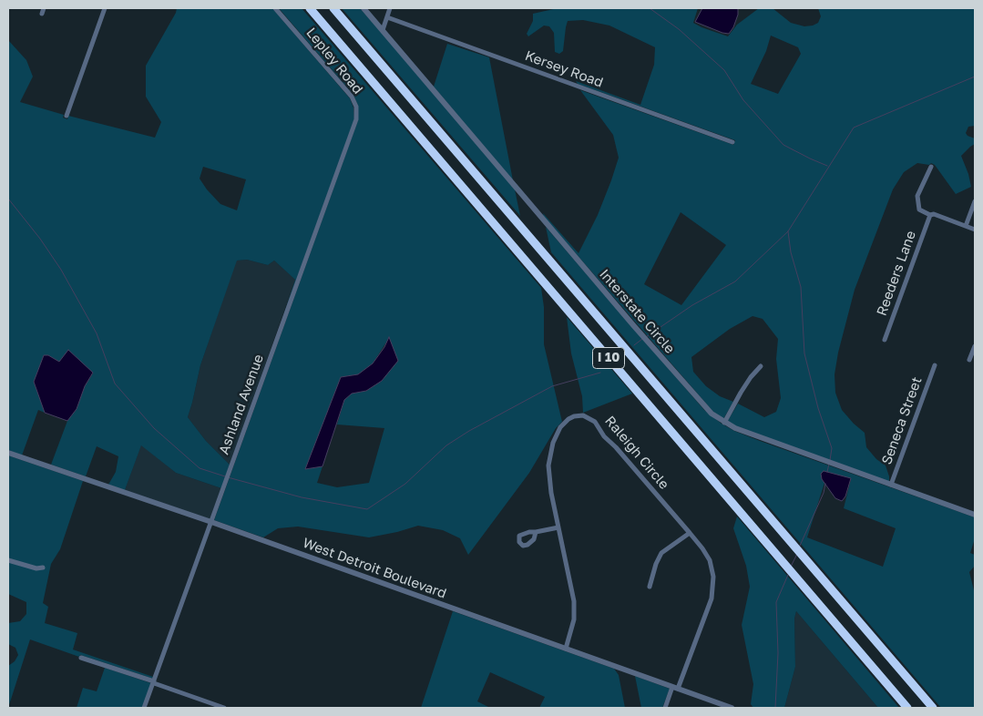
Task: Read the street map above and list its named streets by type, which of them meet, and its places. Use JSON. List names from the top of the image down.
{
  "streets": {
    "highway": ["I 10"],
    "street": [
      "Lepley Road",
      "Kersey Road",
      "Reeders Lane",
      "Interstate Circle",
      "Ashland Avenue",
      "Seneca Street",
      "Raleigh Circle",
      "West Detroit Boulevard"
    ]
  },
  "crossings": [
    ["Lepley Road", "Ashland Avenue"],
    ["Interstate Circle", "Seneca Street"],
    ["Ashland Avenue", "West Detroit Boulevard"],
    ["Raleigh Circle", "West Detroit Boulevard"]
  ]
}
